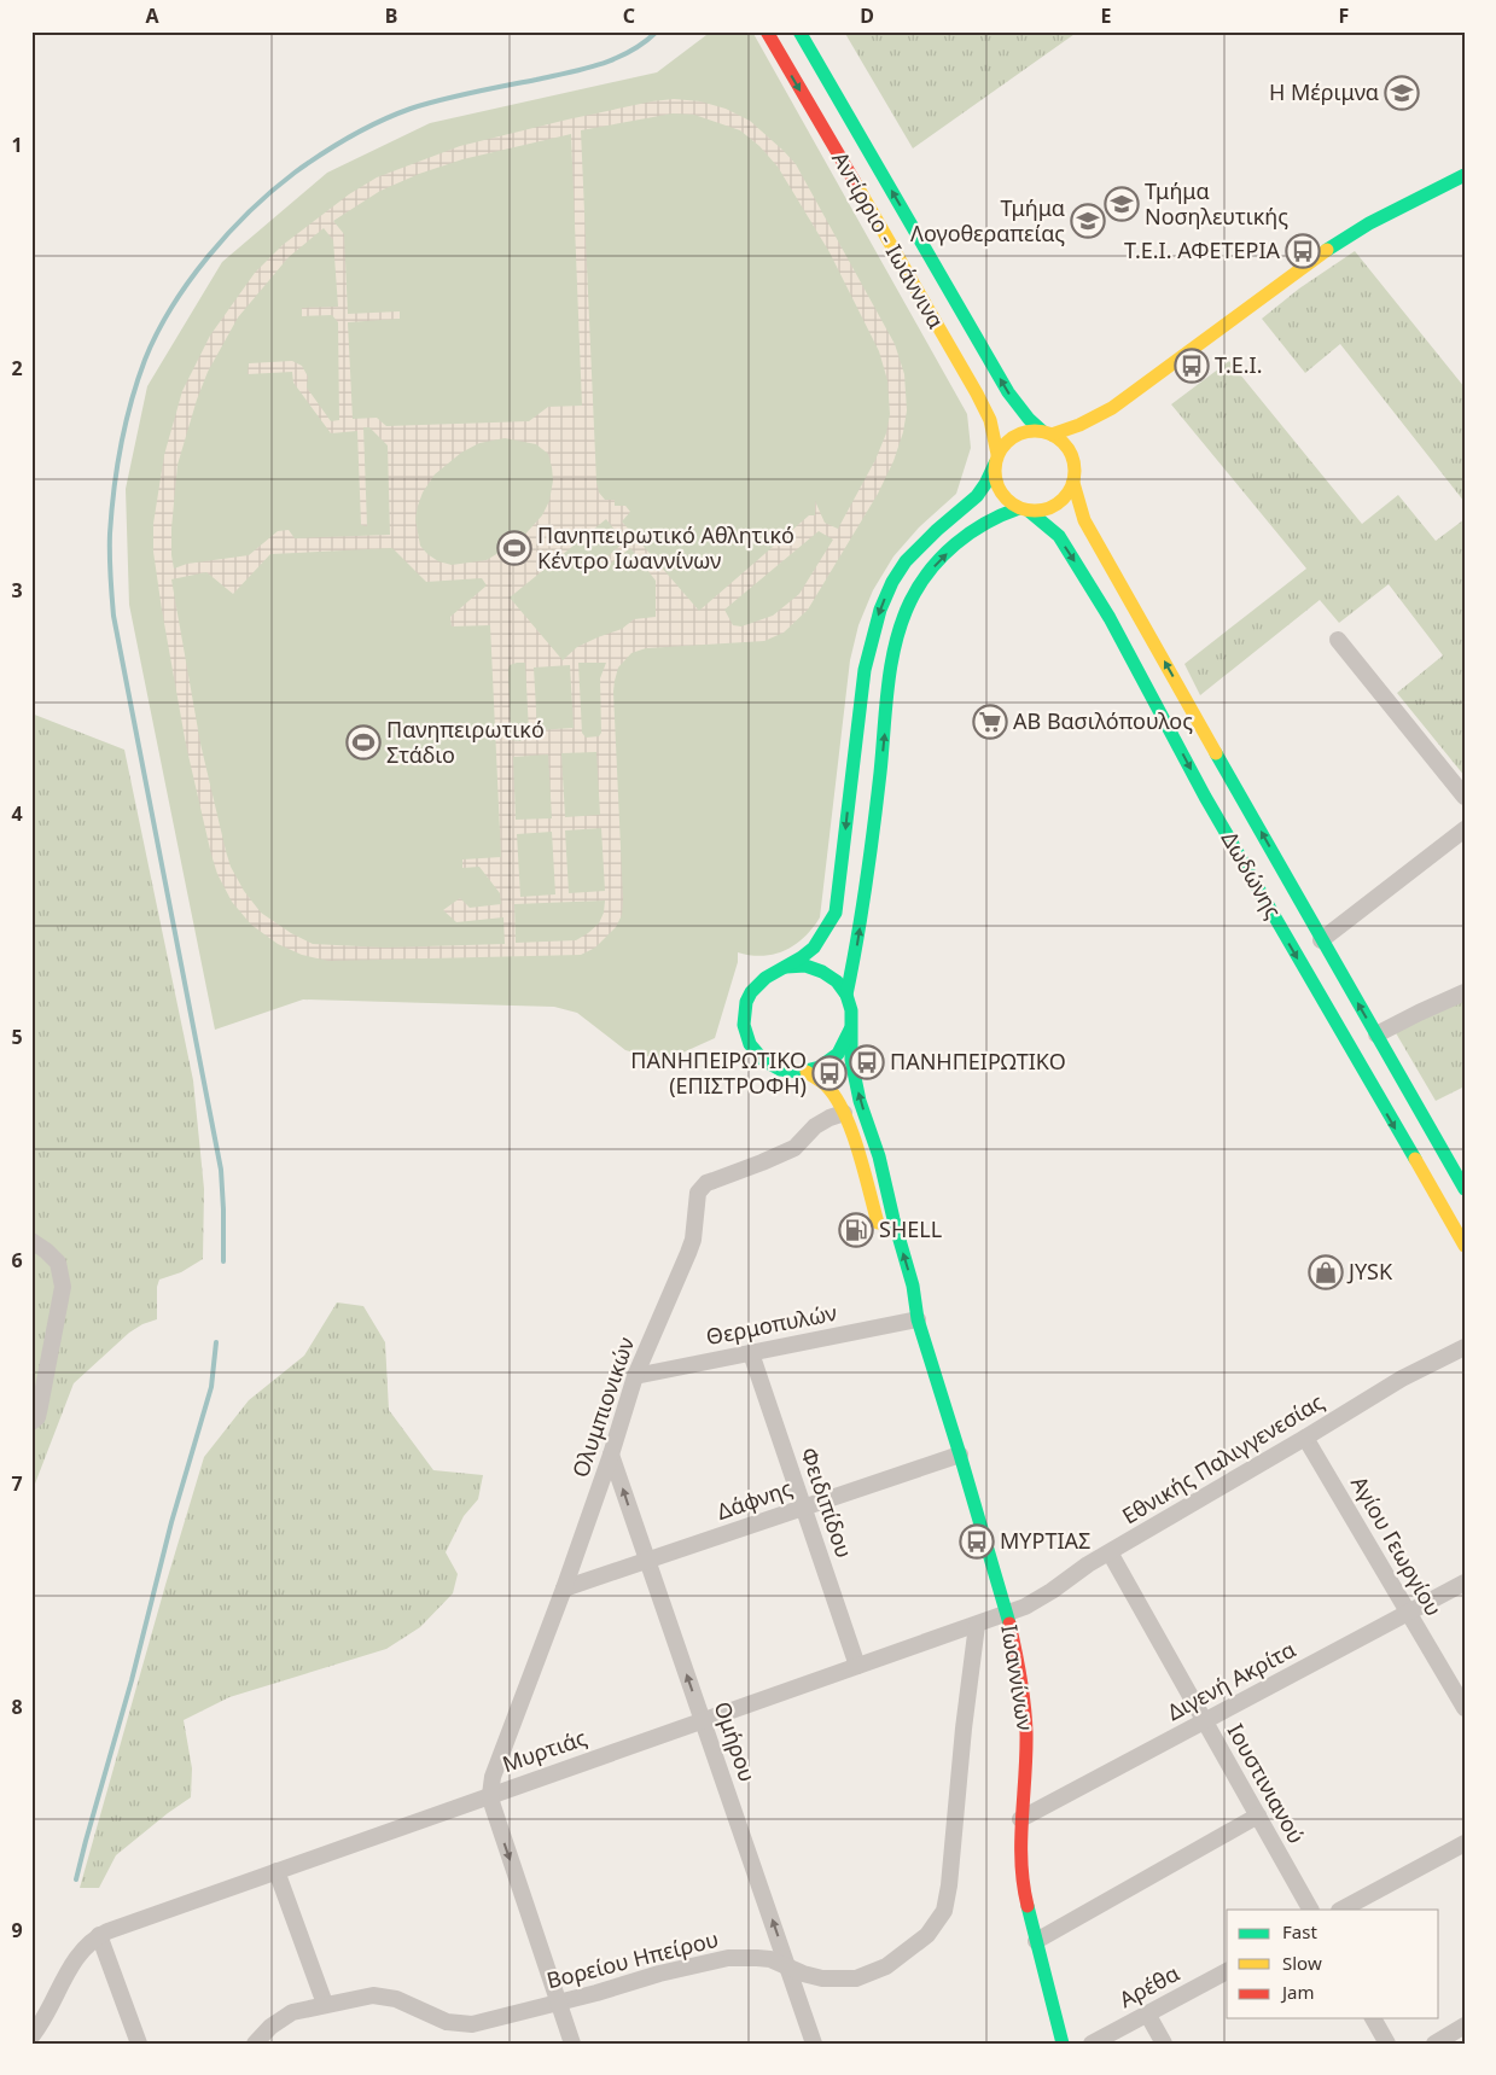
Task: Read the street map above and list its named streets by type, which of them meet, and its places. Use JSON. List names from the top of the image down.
{
  "streets": {
    "main road": ["Αντίρριο - Ιωάννινα", "Δωδώνης", "Ιωαννίνων"],
    "street": [
      "Θερμοπυλών",
      "Ολυμπιονικών",
      "Εθνικής Παλιγγενεσίας",
      "Δάφνης",
      "Φειδιπίδου",
      "Αγίου Γεωργίου",
      "Διγενή Ακρίτα",
      "Ομήρου",
      "Μυρτιάς",
      "Ιουστινιανού",
      "Βορείου Ηπείρου",
      "Αρέθα"
    ]
  },
  "crossings": [
    ["Αντίρριο - Ιωάννινα", "Δωδώνης"],
    ["Θερμοπυλών", "Ολυμπιονικών"],
    ["Θερμοπυλών", "Φειδιπίδου"],
    ["Θερμοπυλών", "Ιωαννίνων"],
    ["Ολυμπιονικών", "Δάφνης"],
    ["Ολυμπιονικών", "Ομήρου"],
    ["Ολυμπιονικών", "Μυρτιάς"],
    ["Εθνικής Παλιγγενεσίας", "Αγίου Γεωργίου"],
    ["Εθνικής Παλιγγενεσίας", "Ιωαννίνων"],
    ["Εθνικής Παλιγγενεσίας", "Μυρτιάς"],
    ["Εθνικής Παλιγγενεσίας", "Ιουστινιανού"],
    ["Δάφνης", "Φειδιπίδου"],
    ["Δάφνης", "Ιωαννίνων"],
    ["Δάφνης", "Ομήρου"],
    ["Φειδιπίδου", "Μυρτιάς"],
    ["Αγίου Γεωργίου", "Διγενή Ακρίτα"],
    ["Ιωαννίνων", "Διγενή Ακρίτα"],
    ["Ιωαννίνων", "Μυρτιάς"],
    ["Διγενή Ακρίτα", "Ιουστινιανού"],
    ["Ομήρου", "Μυρτιάς"],
    ["Ομήρου", "Βορείου Ηπείρου"],
    ["Μυρτιάς", "Βορείου Ηπείρου"]
  ],
  "one_way": ["Ομήρου"],
  "places": {
    "school or university": ["Η Μέριμνα", "Τμήμα Νοσηλευτικής", "Τμήμα Λογοθεραπείας"],
    "bus stop": [
      "Τ.Ε.Ι. ΑΦΕΤΕΡΙΑ",
      "Τ.Ε.Ι.",
      "ΠΑΝΗΠΕΙΡΩΤΙΚΟ",
      "ΠΑΝΗΠΕΙΡΩΤΙΚΟ (ΕΠΙΣΤΡΟΦΗ)",
      "ΜΥΡΤΙΑΣ"
    ],
    "sports": ["Πανηπειρωτικό Αθλητικό Κέντρο Ιωαννίνων", "Πανηπειρωτικό Στάδιο"],
    "supermarket": ["ΑΒ Βασιλόπουλος"],
    "fuel station": ["SHELL"],
    "shop": ["JYSK"]
  },
  "legend": ["Fast", "Slow", "Jam"],
  "grid": {
    "columns": [
      "A",
      "B",
      "C",
      "D",
      "E",
      "F"
    ],
    "rows": [
      "1",
      "2",
      "3",
      "4",
      "5",
      "6",
      "7",
      "8",
      "9"
    ]
  }
}
